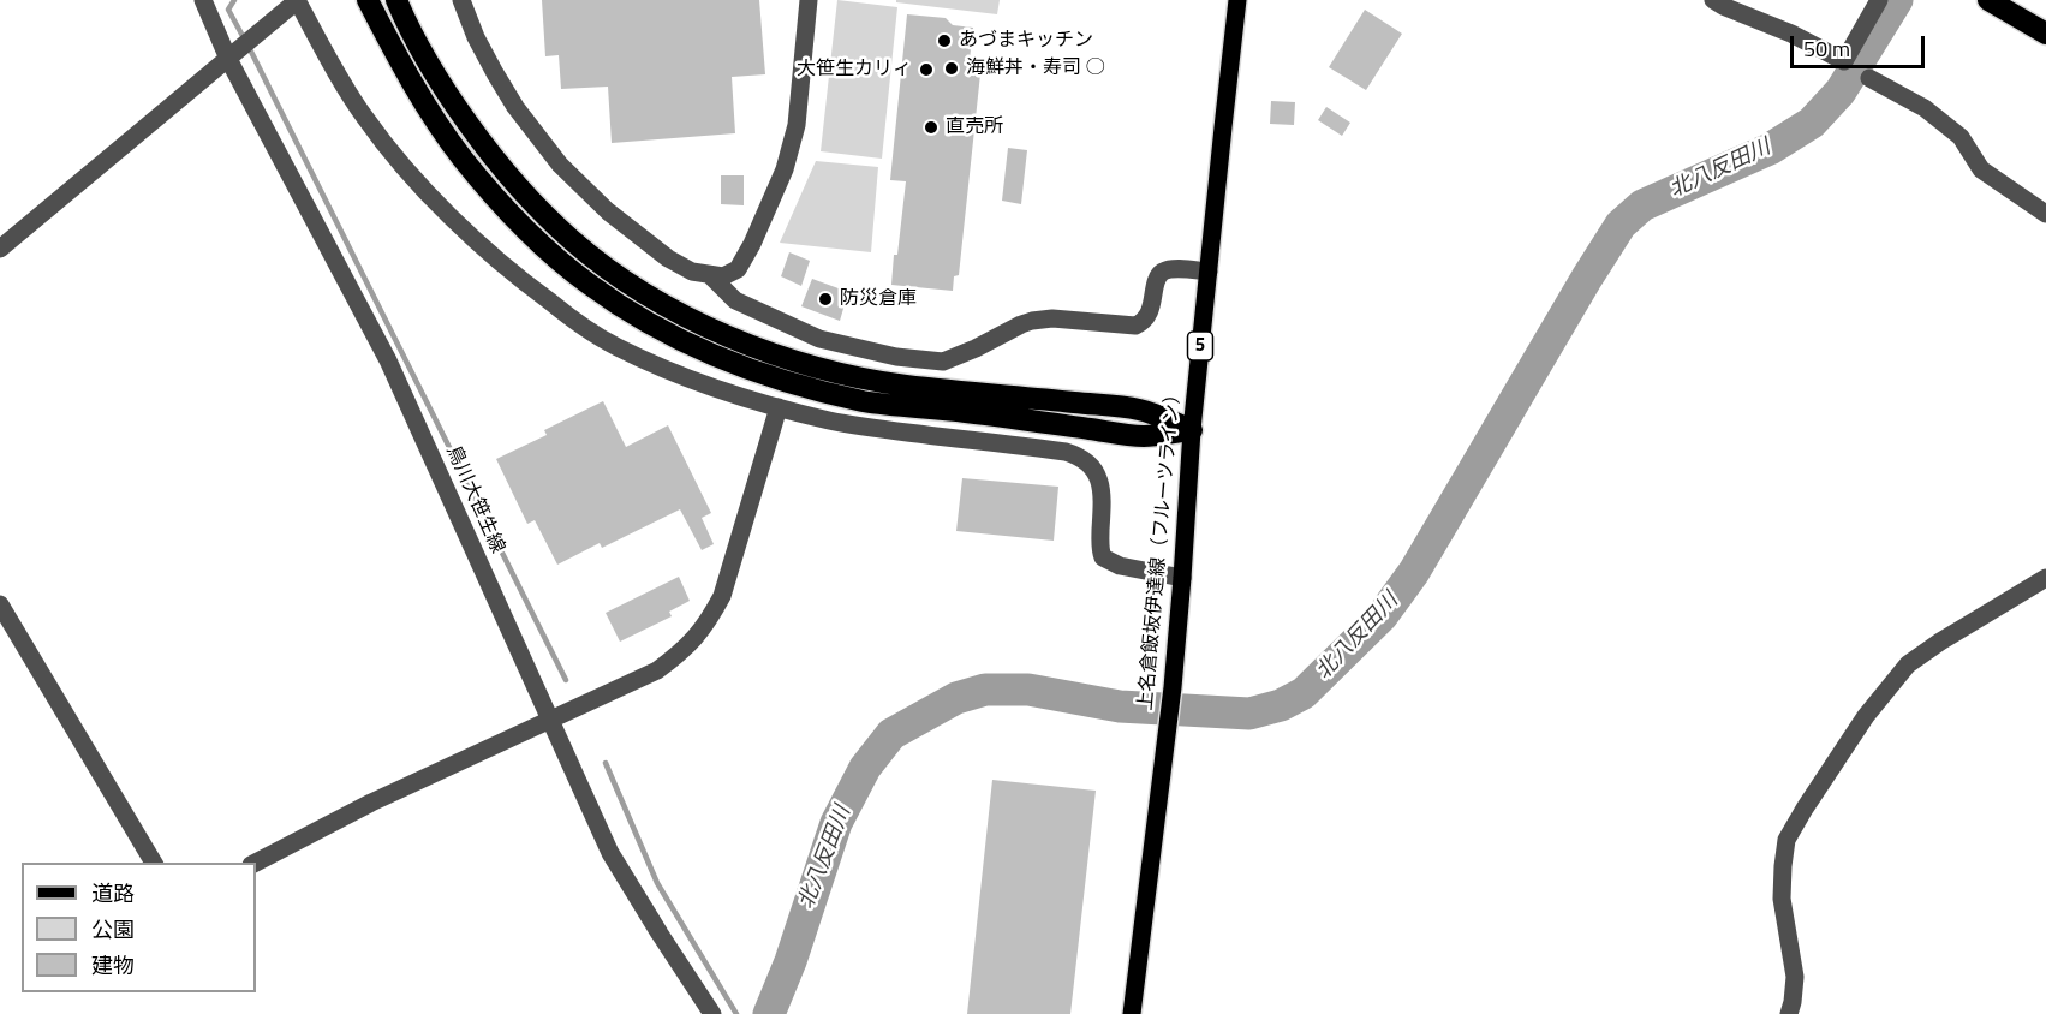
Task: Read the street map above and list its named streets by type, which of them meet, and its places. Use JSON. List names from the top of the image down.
{
  "streets": {
    "main road": ["5", "上名倉飯坂伊達線（フルーツライン）"],
    "street": ["鳥川大笹生線"]
  },
  "water": ["北八反田川"],
  "places": [
    "あづまキッチン",
    "海鮮丼・寿司 ○",
    "大笹生カリィ",
    "直売所",
    "防災倉庫"
  ],
  "legend": ["道路", "公園", "建物"],
  "scale_bar": "50 m"
}
